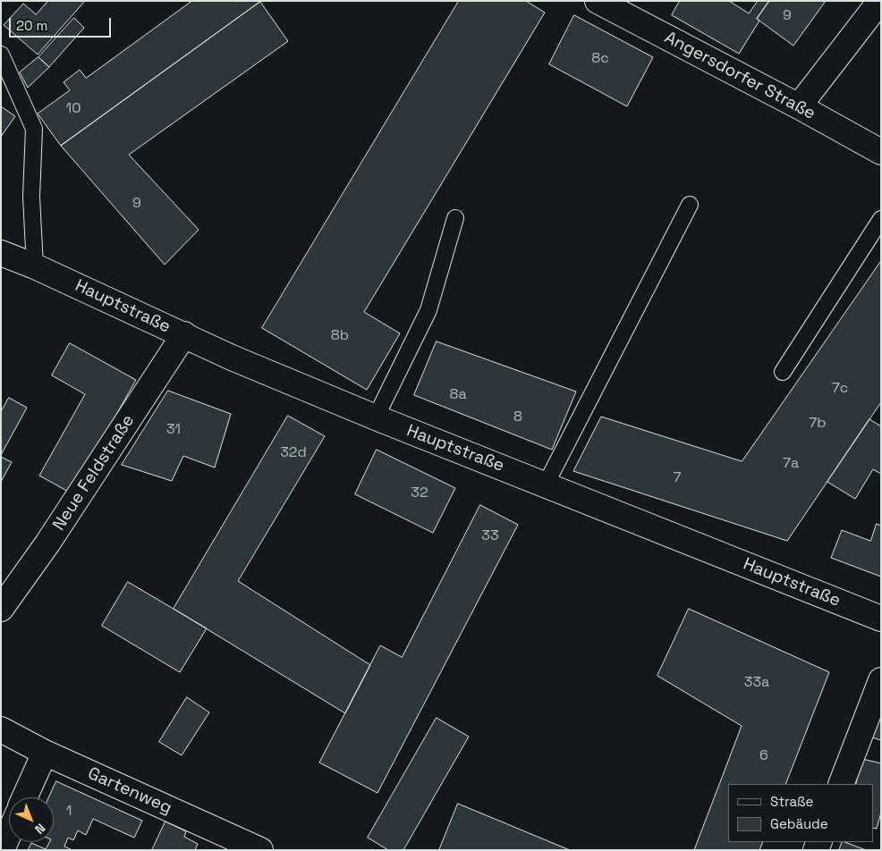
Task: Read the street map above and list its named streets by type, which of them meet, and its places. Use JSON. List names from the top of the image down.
{
  "streets": {
    "street": [
      "Angersdorfer Straße",
      "Hauptstraße",
      "Neue Feldstraße",
      "Gartenweg"
    ]
  },
  "crossings": [
    ["Hauptstraße", "Neue Feldstraße"]
  ],
  "house_numbers": [
    "9",
    "8c",
    "10",
    "9",
    "8b",
    "7c",
    "8a",
    "8",
    "7b",
    "31",
    "32d",
    "7a",
    "7",
    "32",
    "33",
    "33a",
    "6",
    "1"
  ],
  "legend": ["Straße", "Gebäude"],
  "scale_bar": "20 m",
  "north": "bottom right"
}
